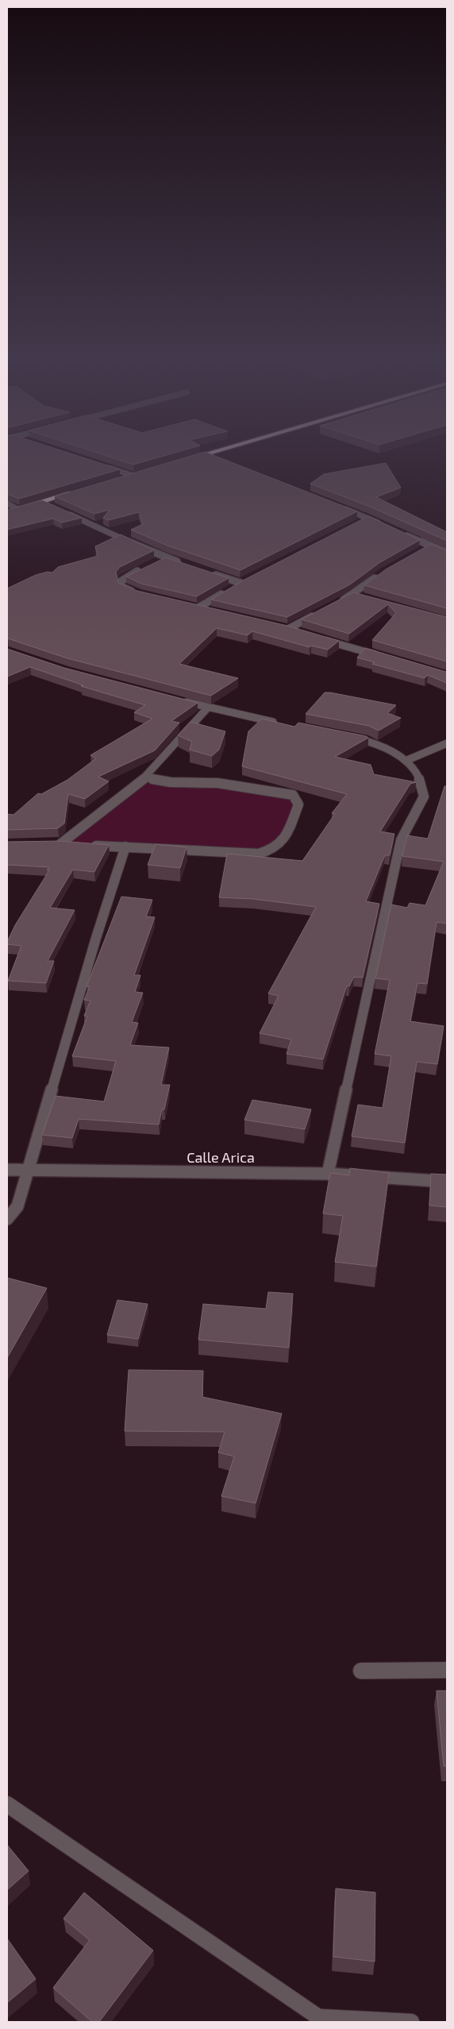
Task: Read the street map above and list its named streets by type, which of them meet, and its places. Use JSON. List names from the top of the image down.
{
  "streets": {
    "street": ["Calle Arica"]
  }
}
